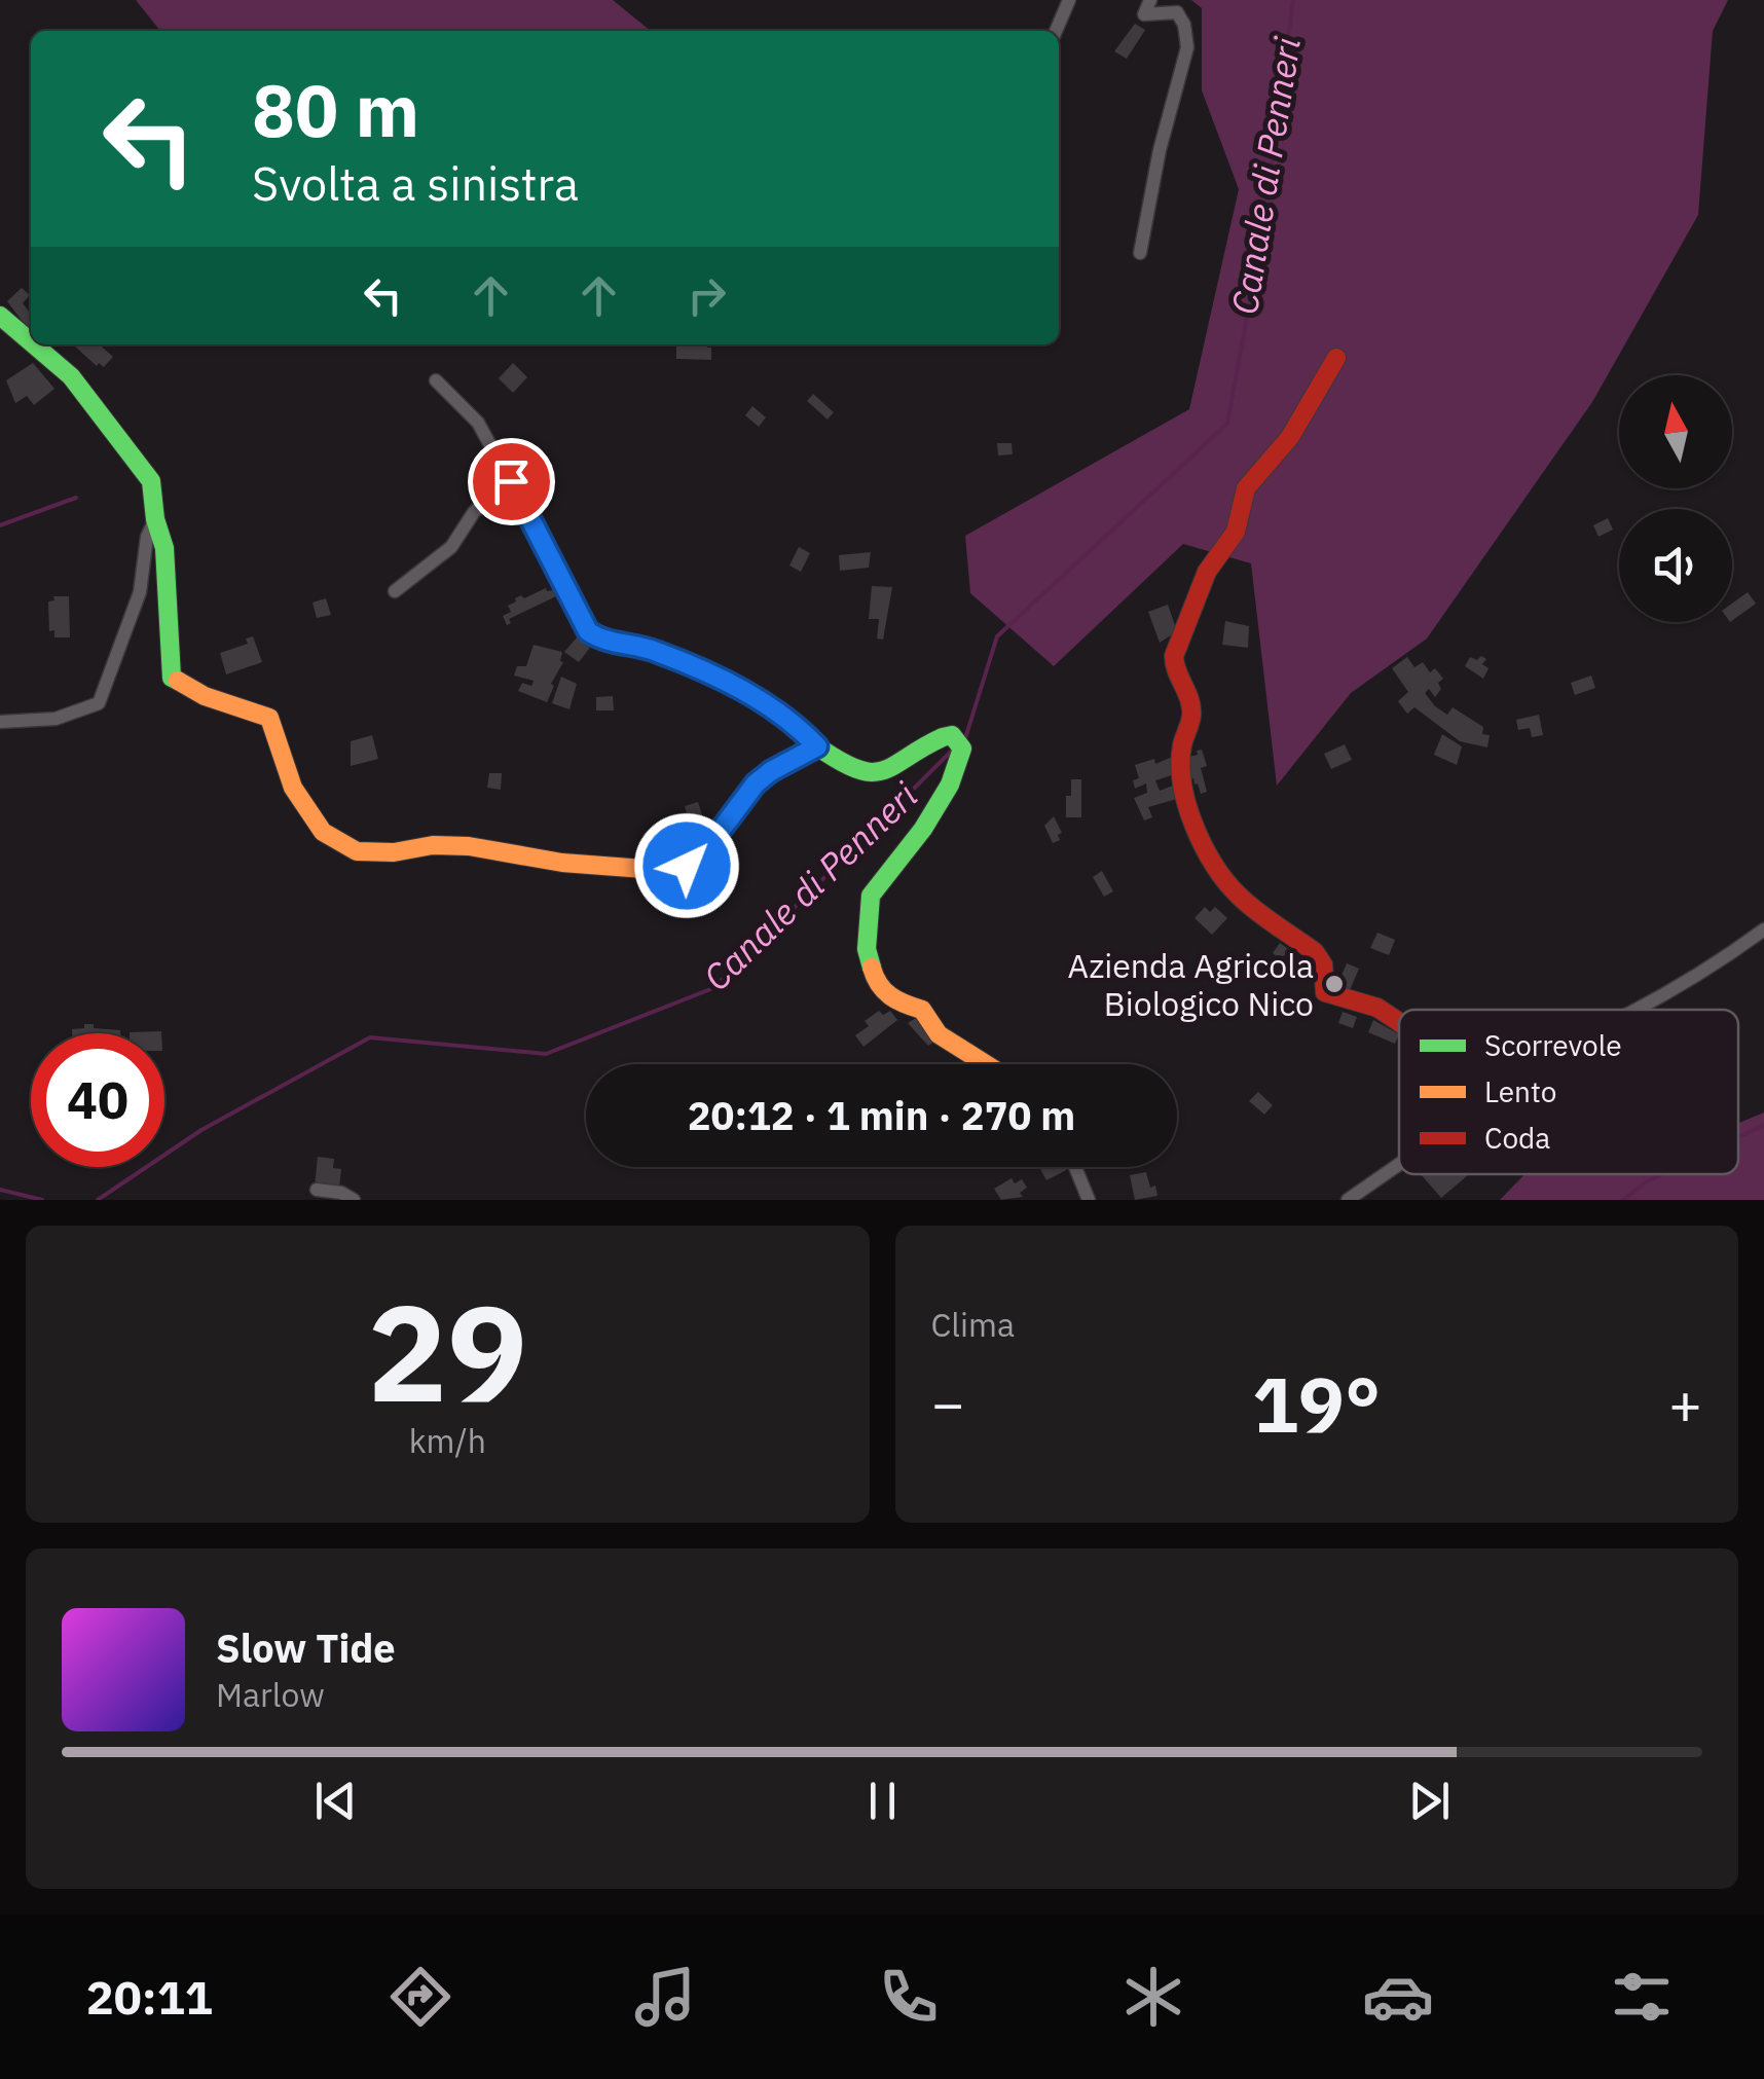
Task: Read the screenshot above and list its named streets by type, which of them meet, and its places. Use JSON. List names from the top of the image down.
{
  "water": ["Canale di Penneri"],
  "places": ["Azienda Agricola Biologico Nico"],
  "legend": ["Scorrevole", "Lento", "Coda"],
  "north": "top",
  "page": {
    "turn": ["80 m", "Svolta a sinistra"],
    "limit": "40",
    "trip": "20:12 · 1 min · 270 m",
    "tile": [
      ["29", "km/h"],
      "Clima"
    ],
    "heat": ["−", "19°", "+"],
    "song": ["Slow Tide", "Marlow"],
    "tabs": "20:11"
  }
}
